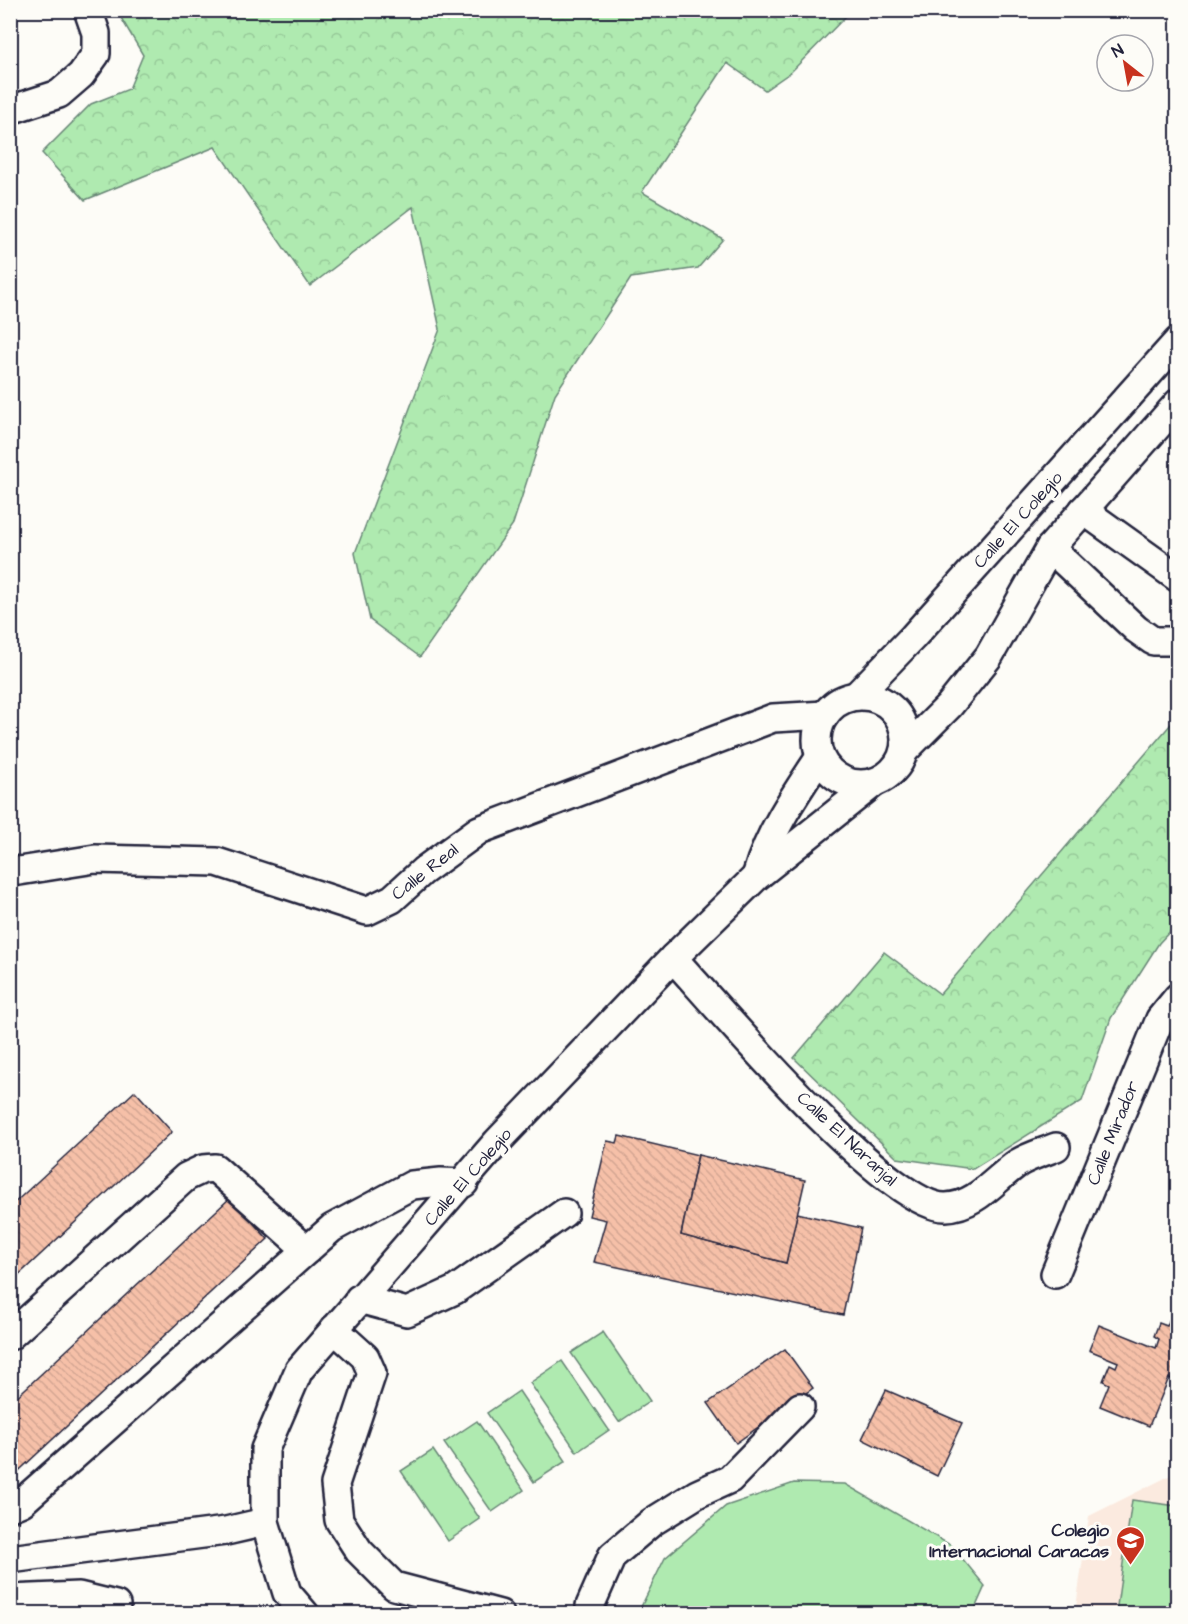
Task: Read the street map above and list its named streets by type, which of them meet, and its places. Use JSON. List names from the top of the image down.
{
  "streets": {
    "street": [
      "Calle El Colegio",
      "Calle Real",
      "Calle Mirador",
      "Calle El Naranjal"
    ]
  },
  "crossings": [
    ["Calle El Colegio", "Calle Real"],
    ["Calle El Colegio", "Calle El Naranjal"]
  ],
  "places": {
    "school or university": ["Colegio Internacional Caracas"]
  },
  "north": "top left"
}
